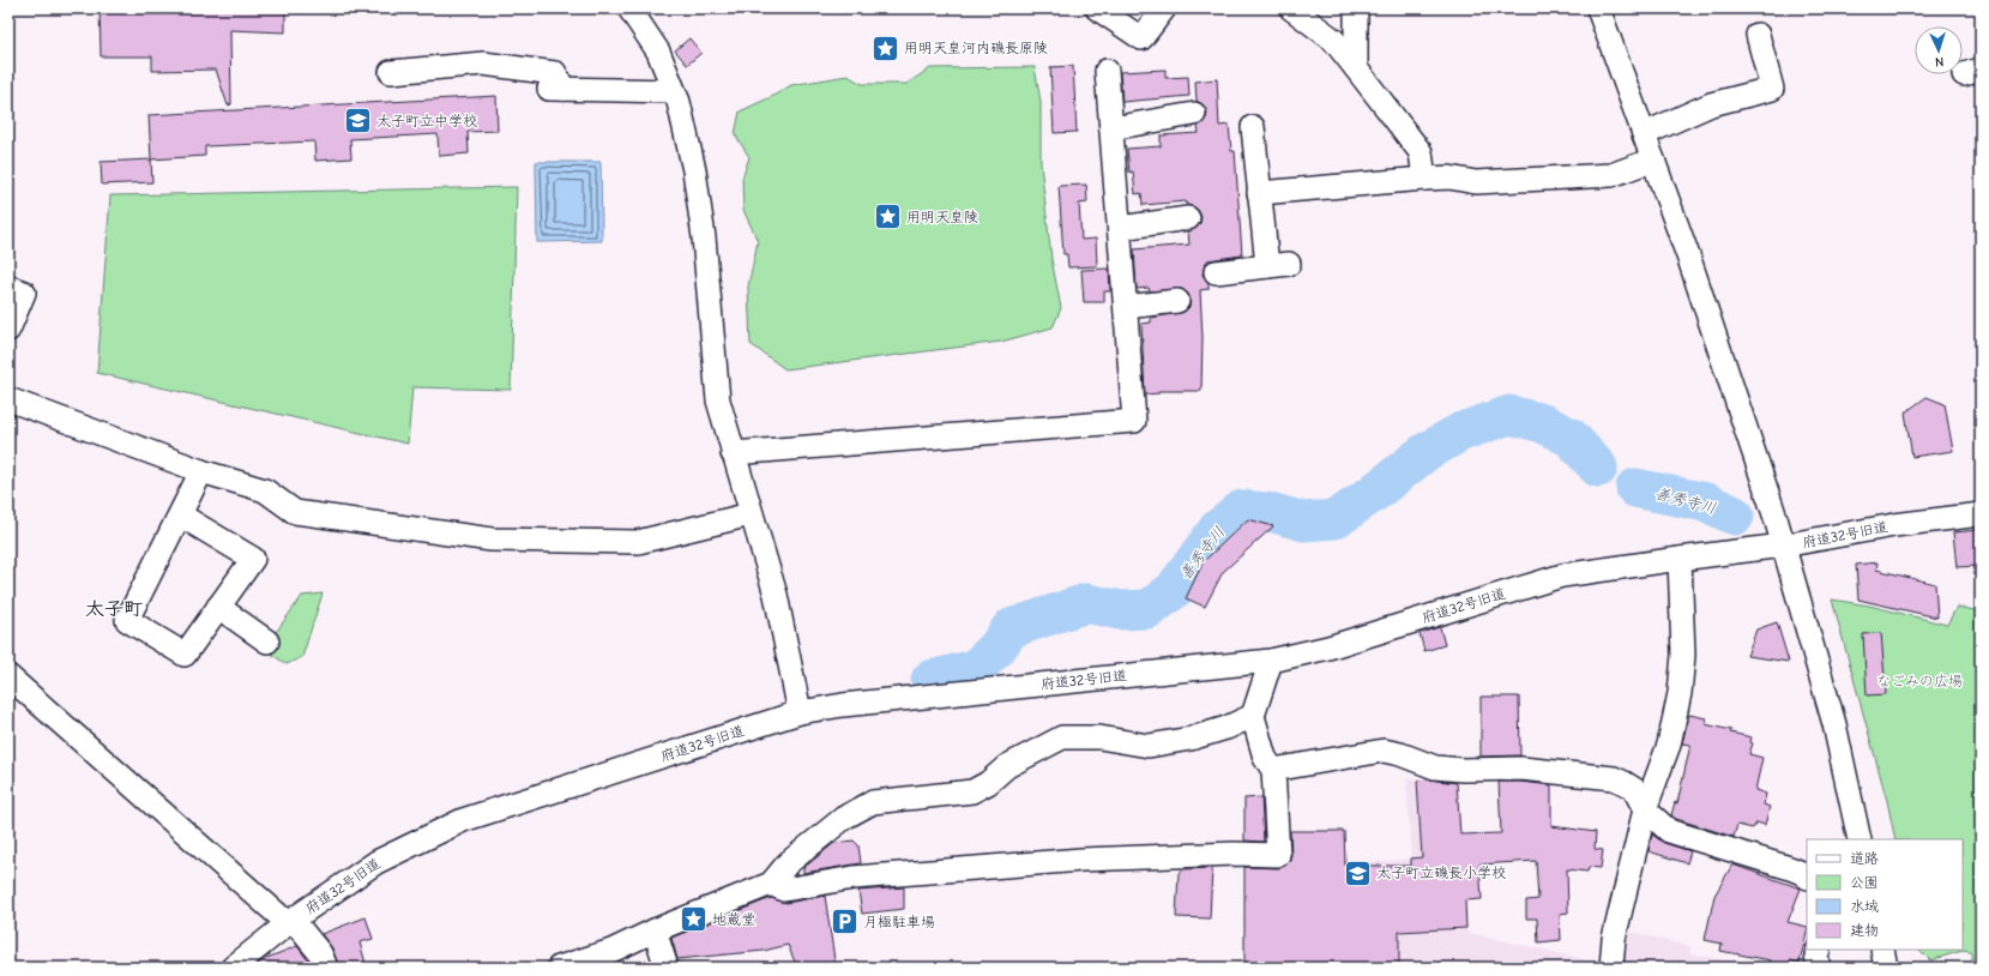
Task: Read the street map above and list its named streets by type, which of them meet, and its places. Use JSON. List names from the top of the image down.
{
  "streets": {
    "street": ["府道32号旧道"]
  },
  "districts": ["太子町"],
  "water": ["善秀寺川"],
  "parks": ["なごみの広場"],
  "places": {
    "place": ["用明天皇河内磯長原陵", "用明天皇陵", "地蔵堂"],
    "school or university": ["太子町立中学校", "太子町立磯長小学校"],
    "parking": ["月極駐車場"]
  },
  "legend": [
    "道路",
    "公園",
    "水域",
    "建物"
  ],
  "north": "bottom"
}
